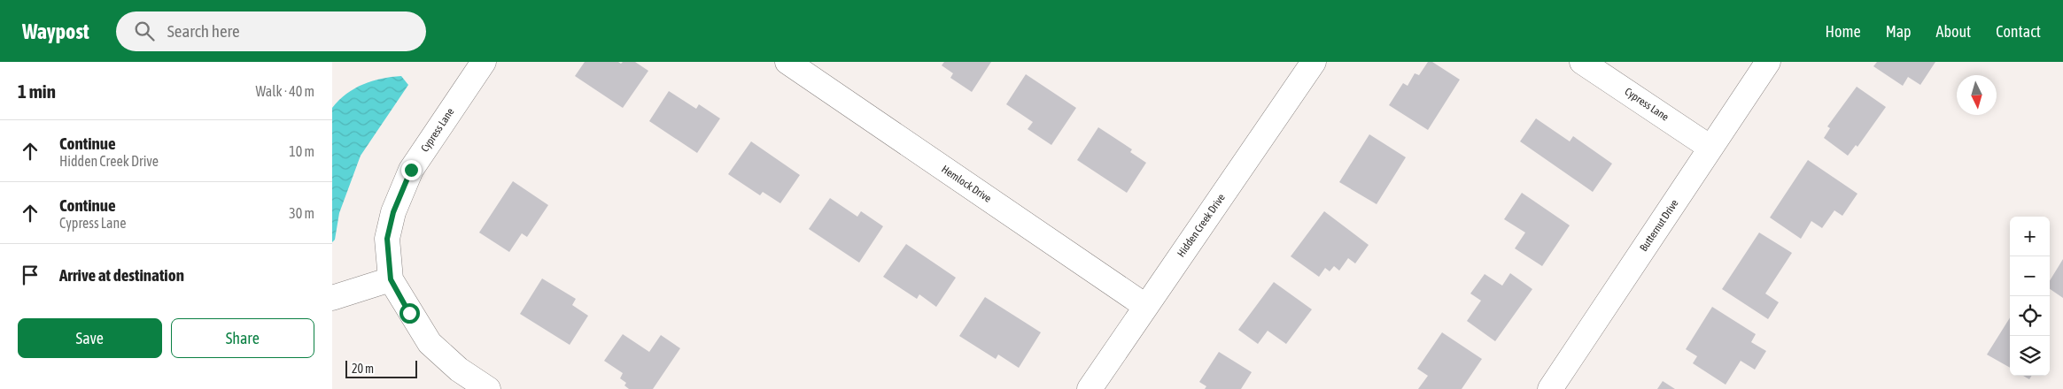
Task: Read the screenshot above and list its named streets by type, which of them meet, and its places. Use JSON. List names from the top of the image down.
{
  "streets": {
    "street": [
      "Cypress Lane",
      "Hemlock Drive",
      "Hidden Creek Drive",
      "Butternut Drive"
    ]
  },
  "crossings": [
    ["Cypress Lane", "Butternut Drive"],
    ["Hemlock Drive", "Hidden Creek Drive"]
  ],
  "scale_bar": "20 m",
  "north": "bottom",
  "page": {
    "header": "Waypost",
    "search": "Search here",
    "nav": [
      "Home",
      "Map",
      "About",
      "Contact"
    ],
    "heading": ["1 min", "Walk · 40 m"],
    "list": [
      ["Continue", "Hidden Creek Drive", "10 m"],
      ["Continue", "Cypress Lane", "30 m"],
      "Arrive at destination"
    ],
    "map_buttons": ["+", "−"],
    "buttons": ["Save", "Share"],
    "scale": "20 m"
  }
}
